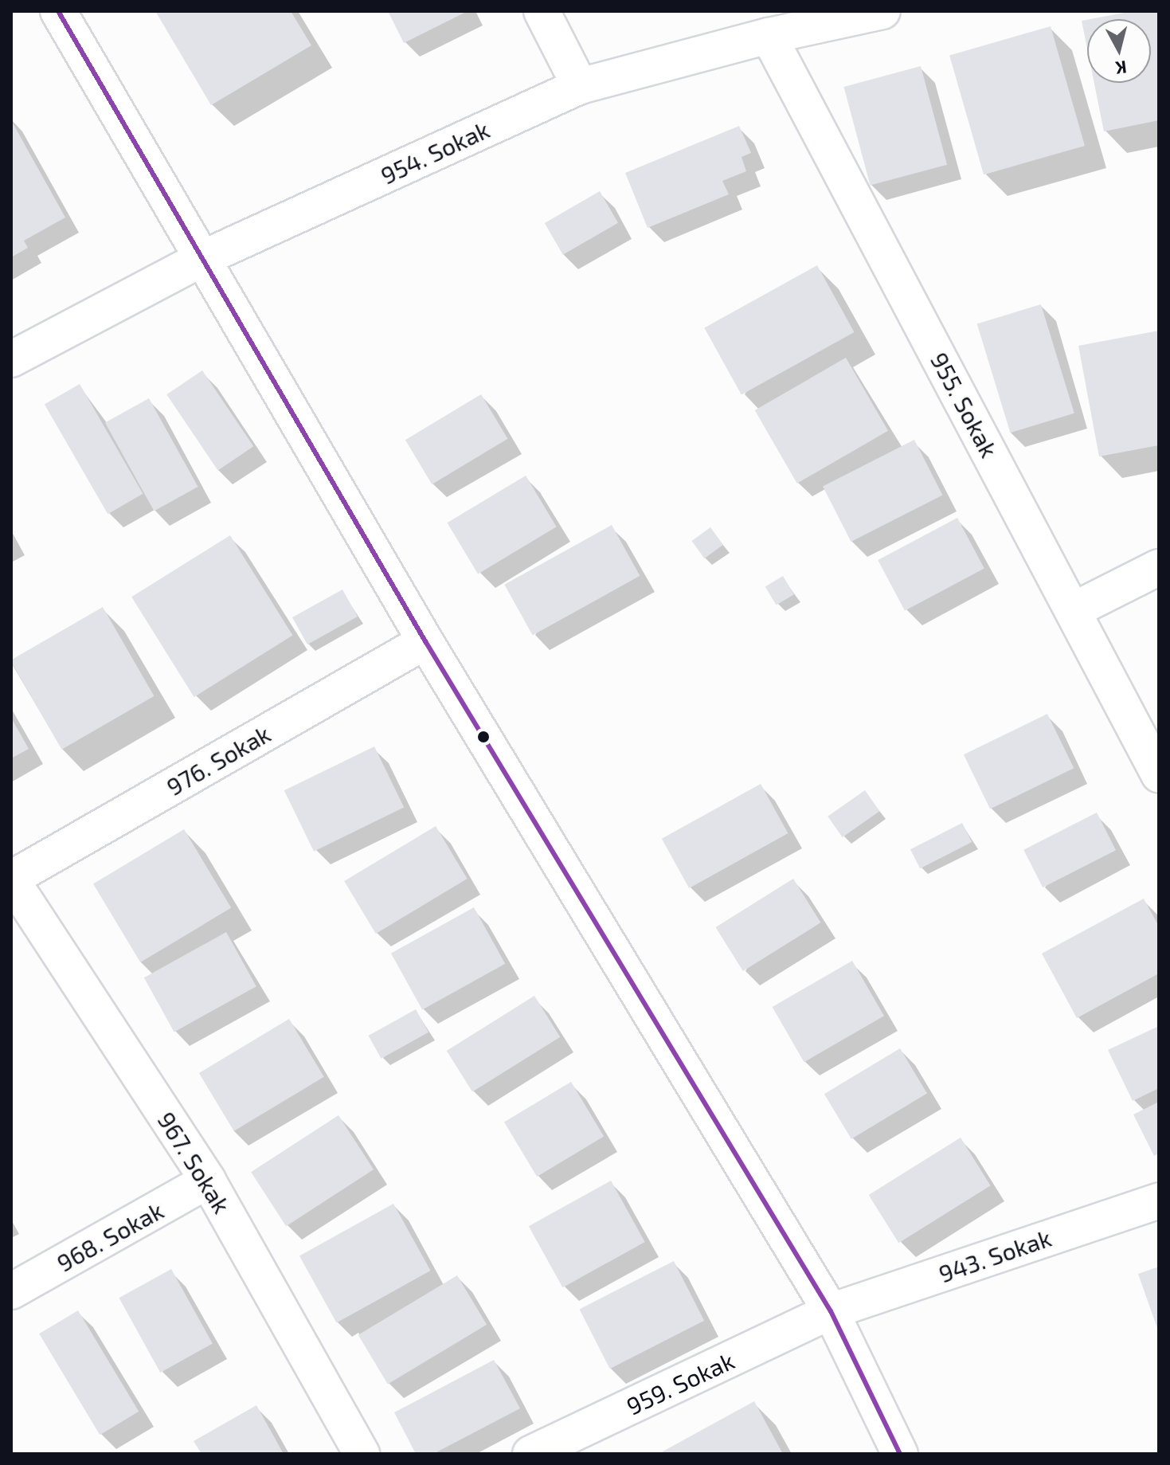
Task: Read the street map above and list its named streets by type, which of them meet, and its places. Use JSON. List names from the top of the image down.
{
  "streets": {
    "street": [
      "954. Sokak",
      "955. Sokak",
      "976. Sokak",
      "967. Sokak",
      "968. Sokak",
      "943. Sokak",
      "959. Sokak"
    ]
  },
  "crossings": [
    ["954. Sokak", "955. Sokak"],
    ["976. Sokak", "967. Sokak"],
    ["967. Sokak", "968. Sokak"],
    ["943. Sokak", "959. Sokak"]
  ],
  "north": "bottom"
}
